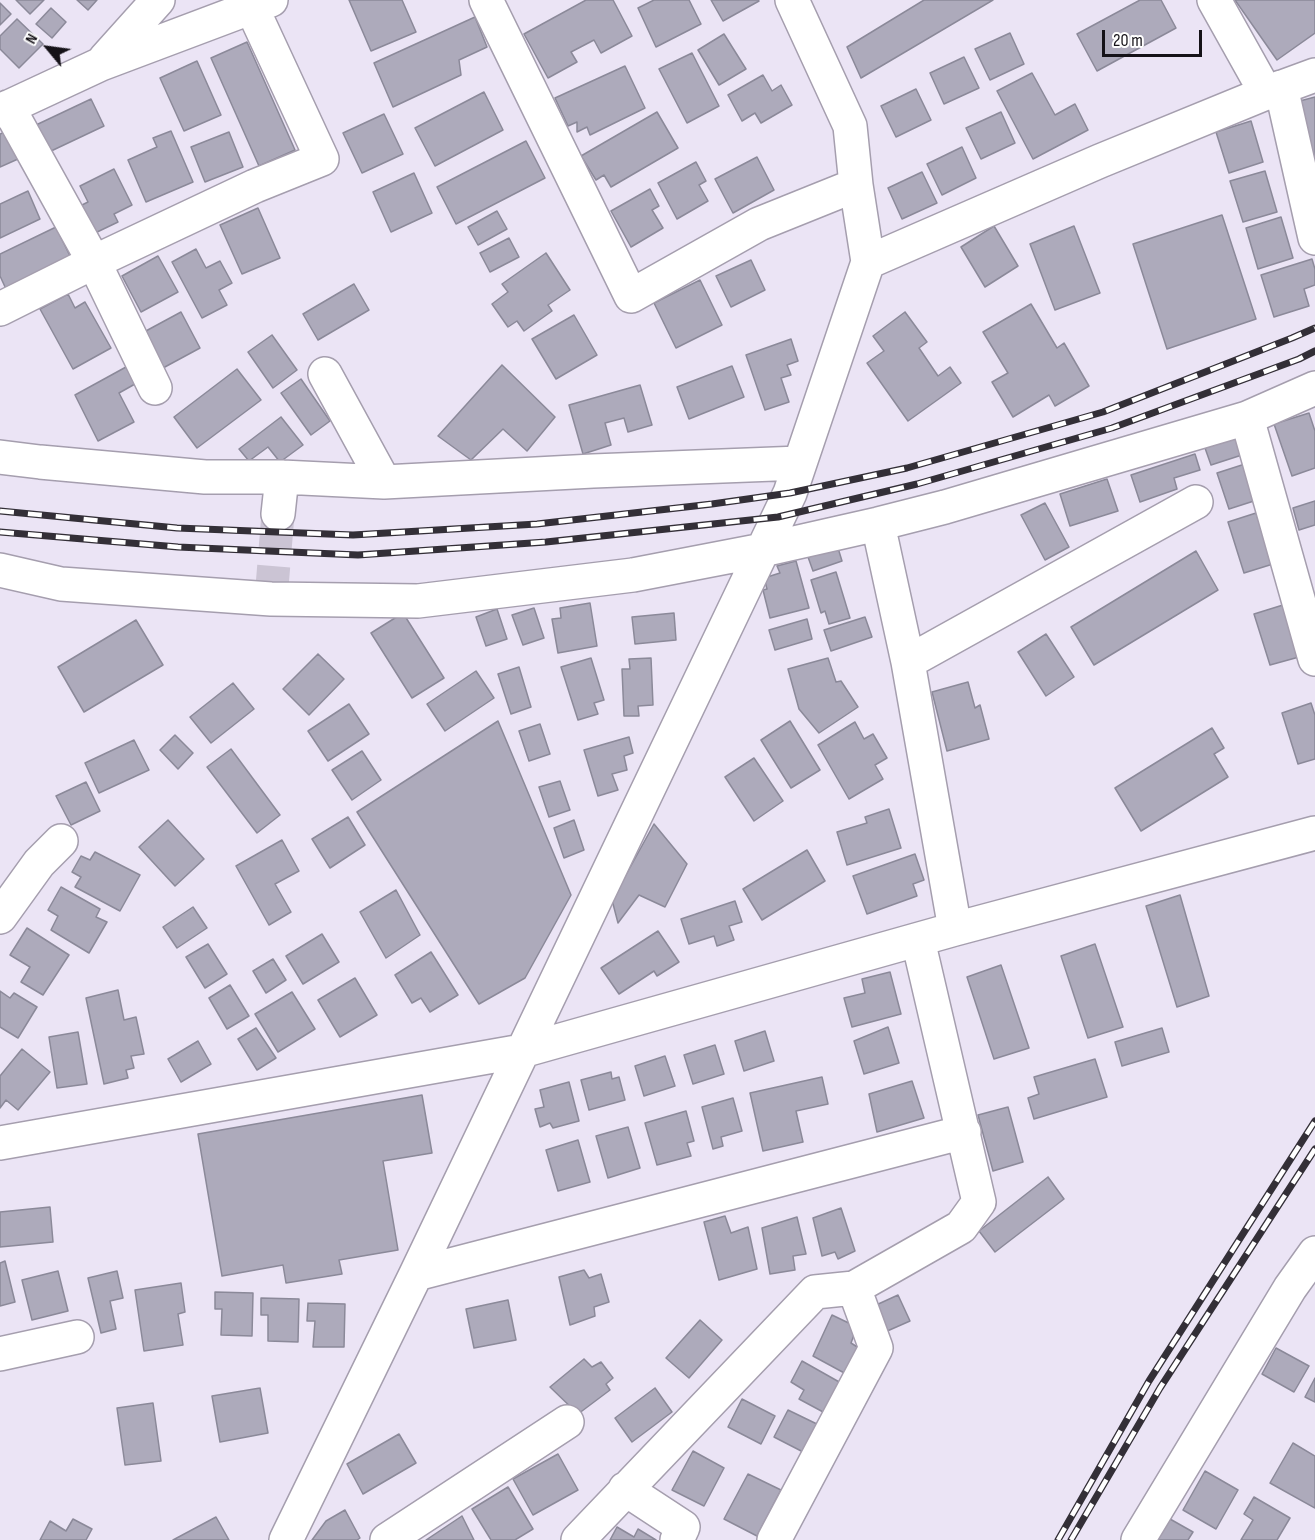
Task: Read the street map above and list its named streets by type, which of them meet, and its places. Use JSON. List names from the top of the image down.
{
  "scale_bar": "20 m",
  "north": "top left"
}
